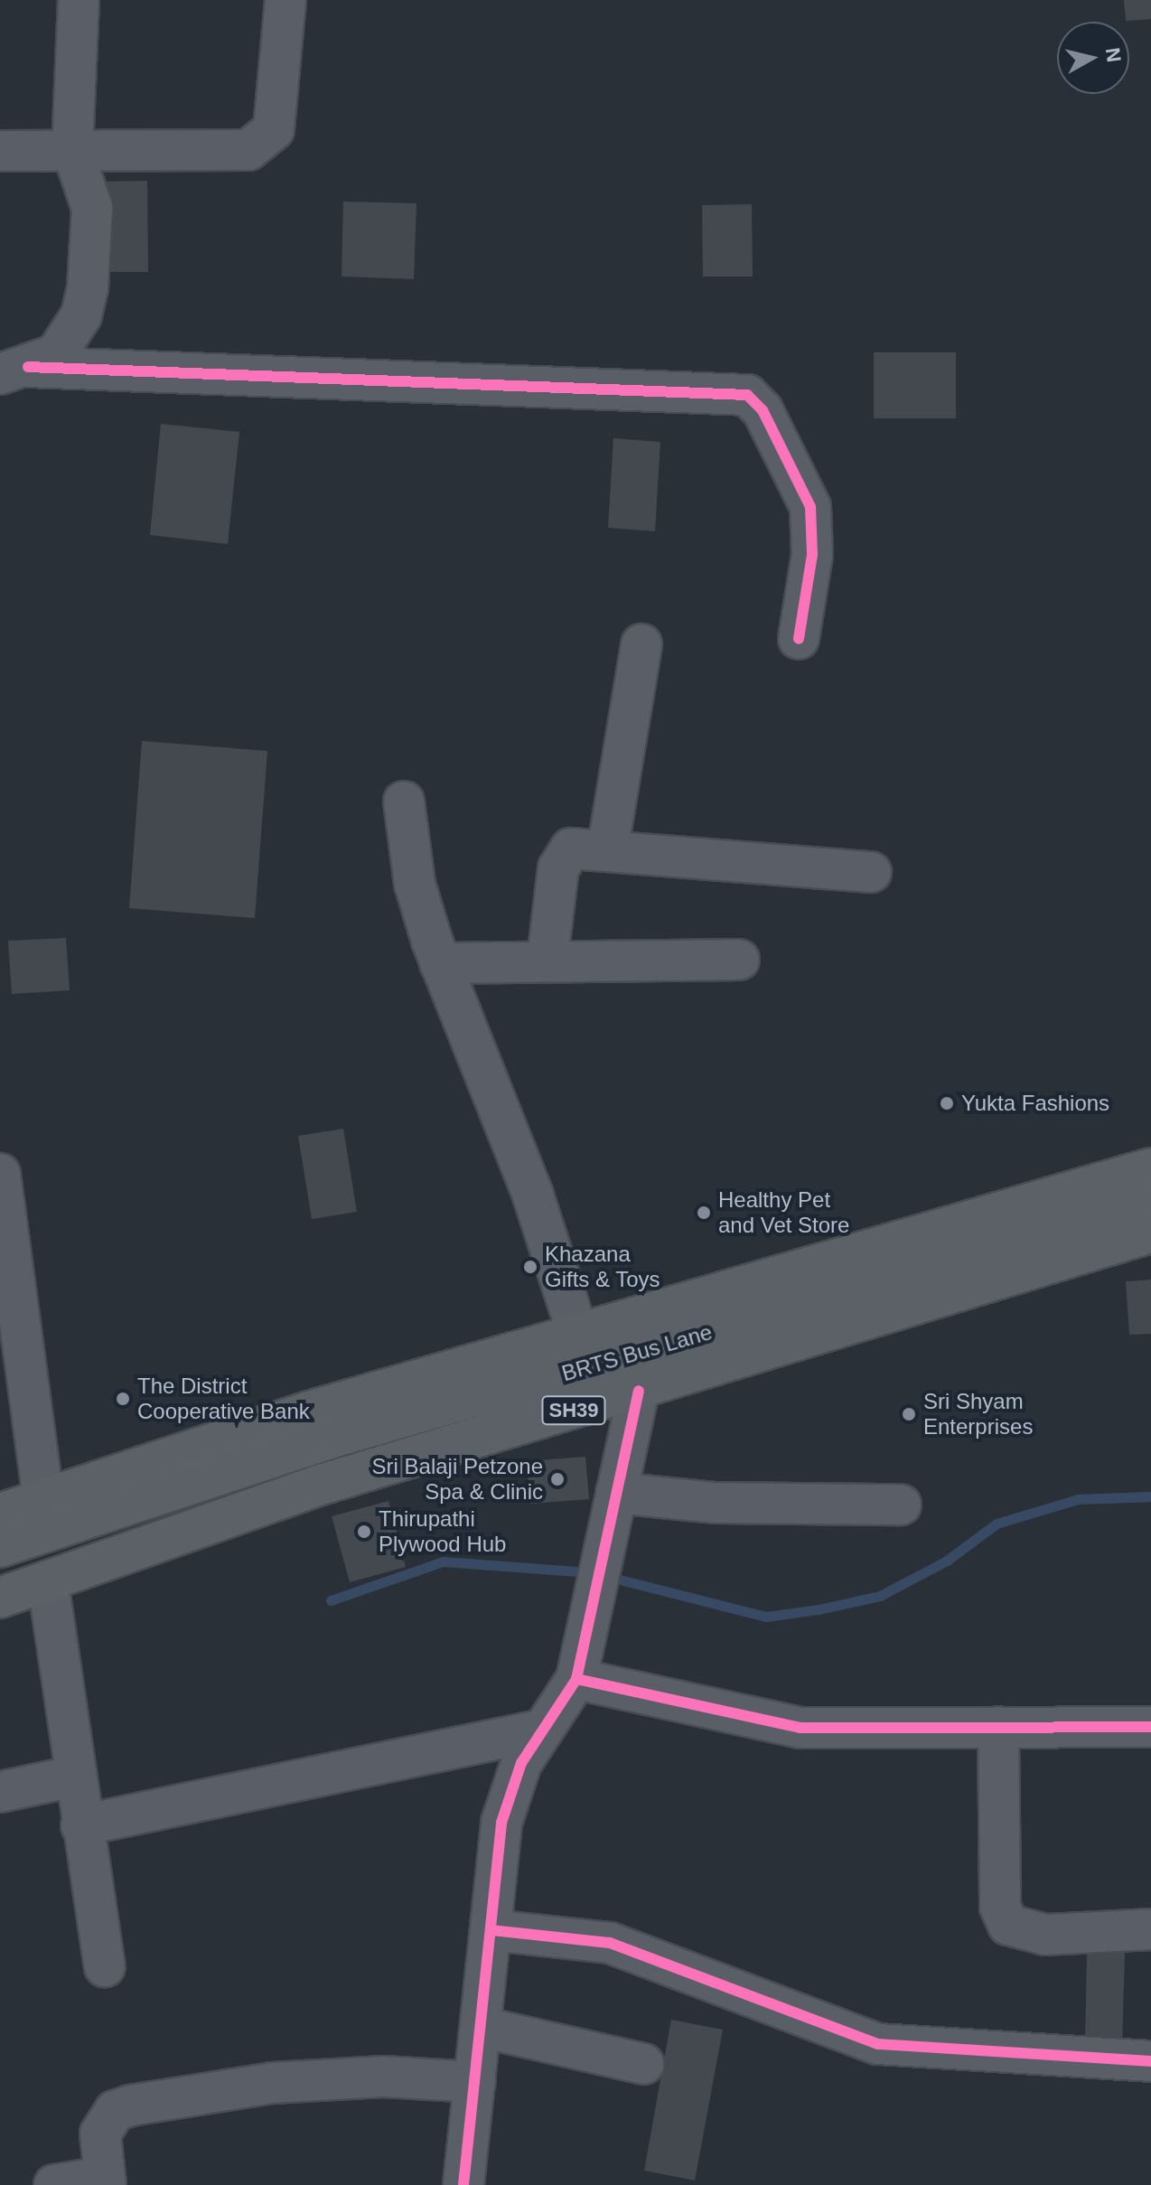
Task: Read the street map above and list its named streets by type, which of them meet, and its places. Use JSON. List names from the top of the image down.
{
  "streets": {
    "main road": ["BRTS Bus Lane", "SH39"]
  },
  "places": [
    "Yukta Fashions",
    "Healthy Pet and Vet Store",
    "Khazana Gifts & Toys",
    "The District Cooperative Bank",
    "Sri Shyam Enterprises",
    "Sri Balaji Petzone Spa & Clinic",
    "Thirupathi Plywood Hub"
  ],
  "north": "right"
}
